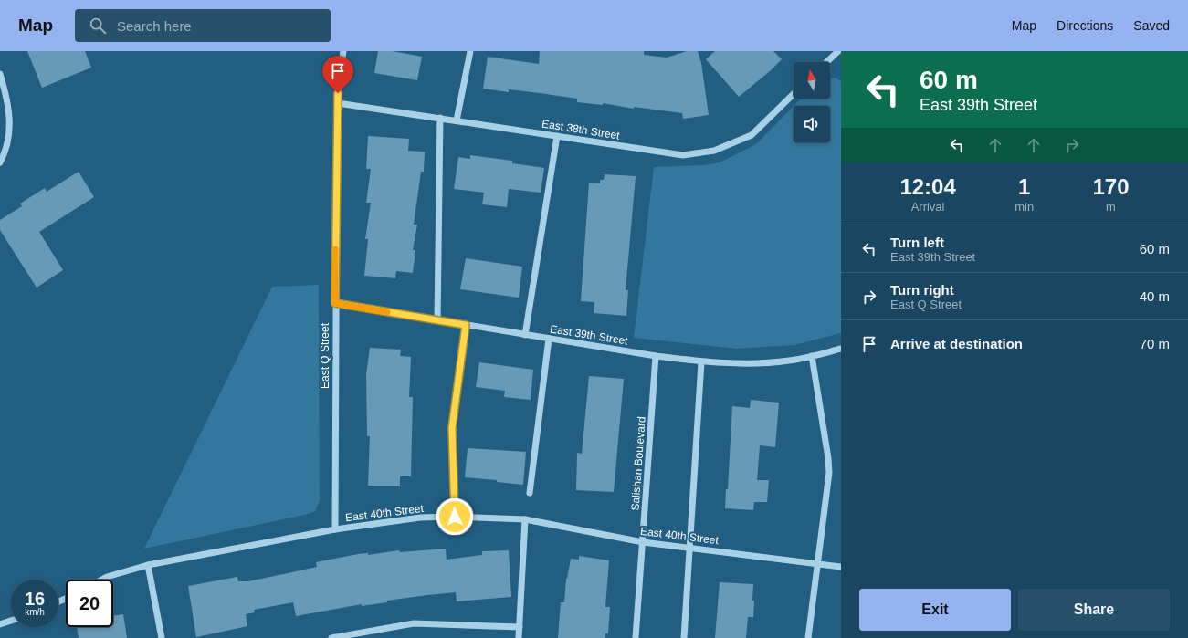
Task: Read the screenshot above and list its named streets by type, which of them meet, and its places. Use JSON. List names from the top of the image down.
{
  "streets": {
    "street": [
      "East 38th Street",
      "East 39th Street",
      "East Q Street",
      "Salishan Boulevard",
      "East 40th Street"
    ]
  },
  "crossings": [
    ["East 38th Street", "East Q Street"],
    ["East 39th Street", "East Q Street"],
    ["East 39th Street", "Salishan Boulevard"],
    ["East Q Street", "East 40th Street"],
    ["Salishan Boulevard", "East 40th Street"]
  ],
  "north": "top",
  "page": {
    "header": "Map",
    "search": "Search here",
    "nav": ["Map", "Directions", "Saved"],
    "turn": ["60 m", "East 39th Street"],
    "eta": [
      "12:04",
      "Arrival",
      "1",
      "min",
      "170",
      "m"
    ],
    "list": [
      {
        "name": "Turn left",
        "note": "East 39th Street",
        "value": "60 m"
      },
      {
        "name": "Turn right",
        "note": "East Q Street",
        "value": "40 m"
      },
      {
        "name": "Arrive at destination",
        "value": "70 m"
      }
    ],
    "speed": "16 km/h",
    "limit": "20",
    "buttons": ["Exit", "Share"]
  }
}
